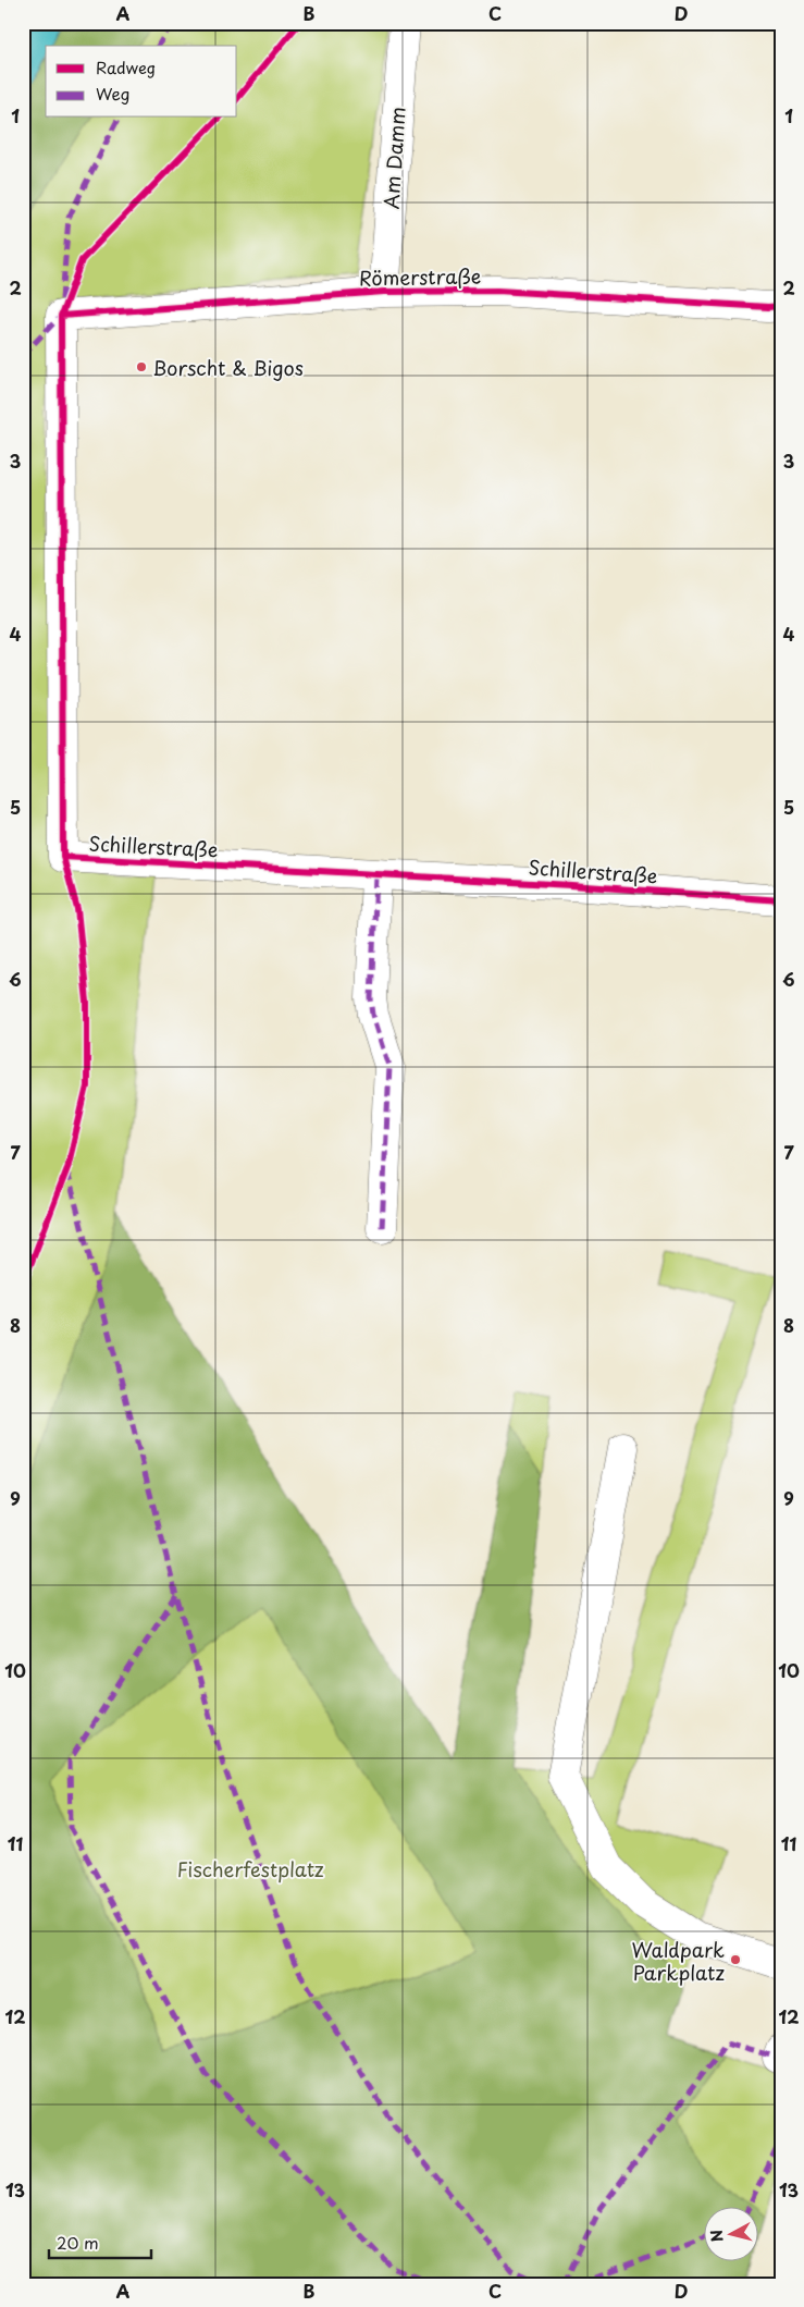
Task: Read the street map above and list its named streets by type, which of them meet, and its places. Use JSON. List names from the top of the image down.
{
  "streets": {
    "street": ["Am Damm", "Römerstraße", "Schillerstraße"]
  },
  "crossings": [
    ["Am Damm", "Römerstraße"],
    ["Römerstraße", "Schillerstraße"]
  ],
  "parks": ["Fischerfestplatz"],
  "places": ["Borscht & Bigos", "Waldpark Parkplatz"],
  "legend": ["Radweg", "Weg"],
  "scale_bar": "20 m",
  "north": "left",
  "grid": {
    "columns": [
      "A",
      "B",
      "C",
      "D"
    ],
    "rows": [
      "1",
      "2",
      "3",
      "4",
      "5",
      "6",
      "7",
      "8",
      "9",
      "10",
      "11",
      "12",
      "13"
    ]
  }
}
